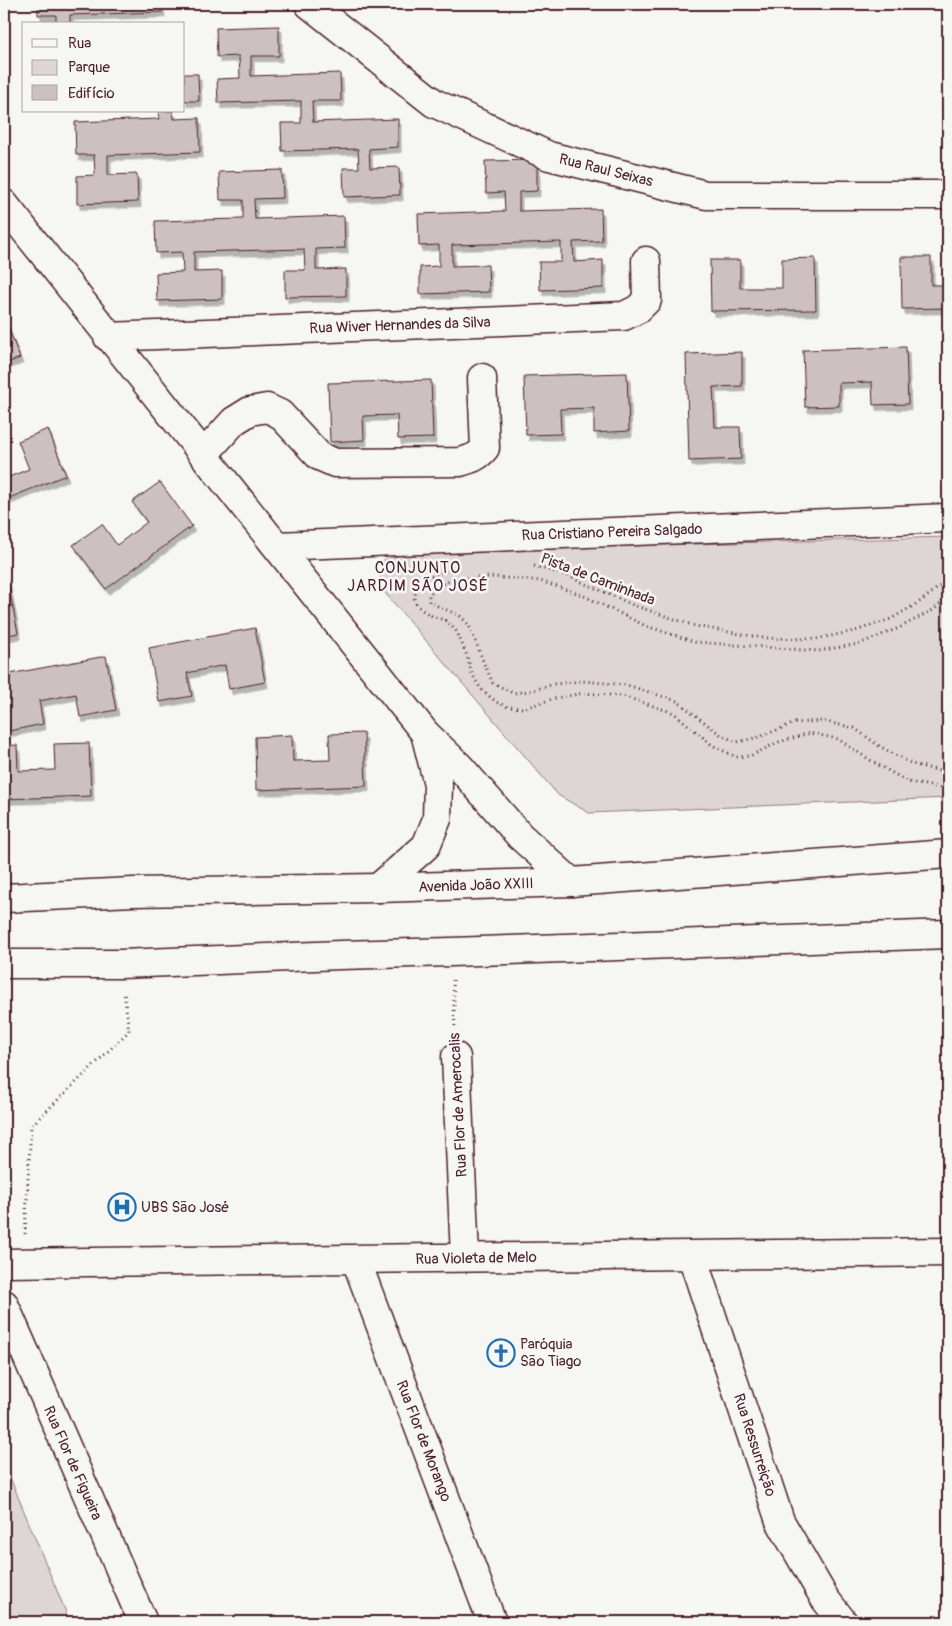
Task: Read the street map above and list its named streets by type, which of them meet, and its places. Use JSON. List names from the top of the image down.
{
  "streets": {
    "street": [
      "Rua Raul Seixas",
      "Rua Wiver Hernandes da Silva",
      "Rua Cristiano Pereira Salgado",
      "Avenida João XXIII",
      "Rua Flor de Amerocalis",
      "Rua Violeta de Melo",
      "Rua Flor de Morango",
      "Rua Ressurreição",
      "Rua Flor de Figueira"
    ],
    "path": ["Pista de Caminhada"]
  },
  "crossings": [
    ["Rua Flor de Amerocalis", "Rua Violeta de Melo"],
    ["Rua Violeta de Melo", "Rua Flor de Morango"],
    ["Rua Violeta de Melo", "Rua Ressurreição"]
  ],
  "districts": ["CONJUNTO JARDIM SÃO JOSÉ"],
  "places": {
    "hospital": ["UBS São José"],
    "church": ["Paróquia São Tiago"]
  },
  "legend": ["Rua", "Parque", "Edifício"]
}
